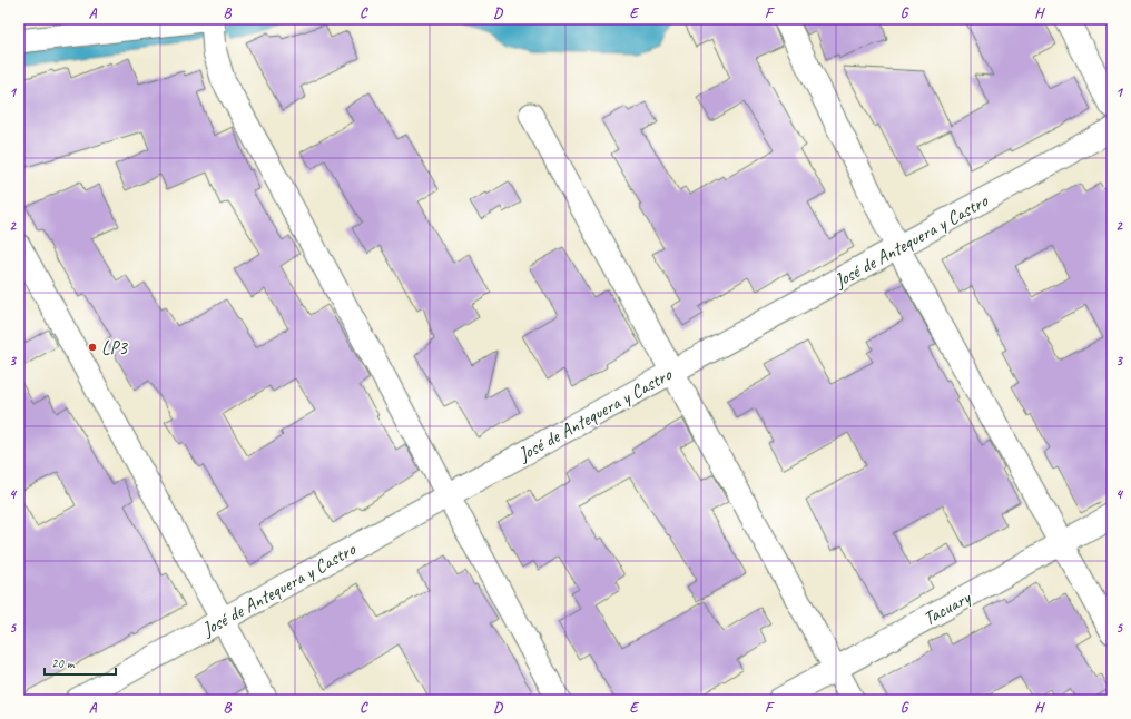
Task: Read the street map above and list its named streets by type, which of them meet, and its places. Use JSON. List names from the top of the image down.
{
  "streets": {
    "street": ["José de Antequera y Castro", "Tacuary"]
  },
  "places": ["LP3"],
  "scale_bar": "20 m",
  "grid": {
    "columns": [
      "A",
      "B",
      "C",
      "D",
      "E",
      "F",
      "G",
      "H"
    ],
    "rows": [
      "1",
      "2",
      "3",
      "4",
      "5"
    ]
  }
}
